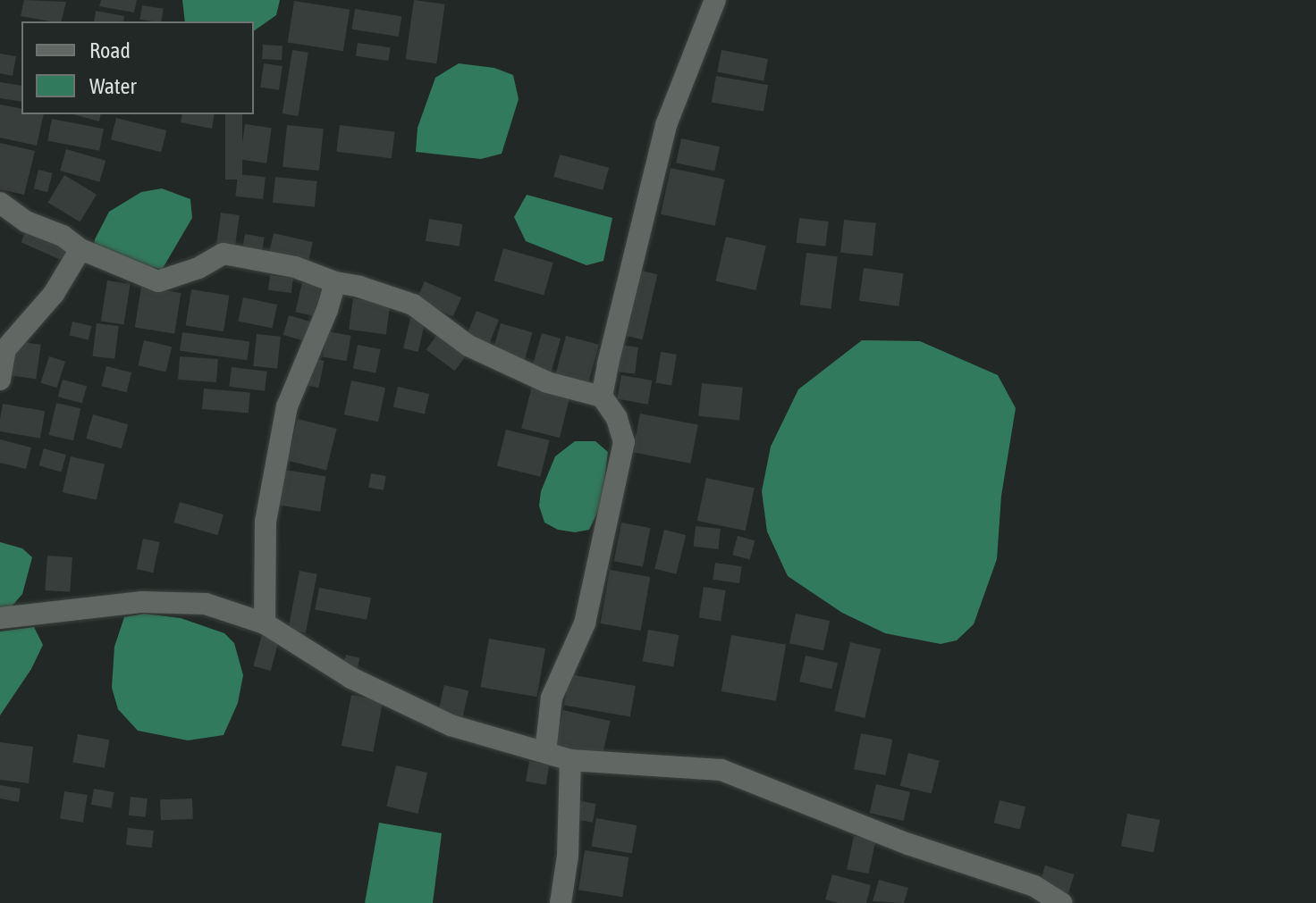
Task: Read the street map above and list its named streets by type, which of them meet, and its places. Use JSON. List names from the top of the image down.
{
  "legend": ["Road", "Water"]
}
